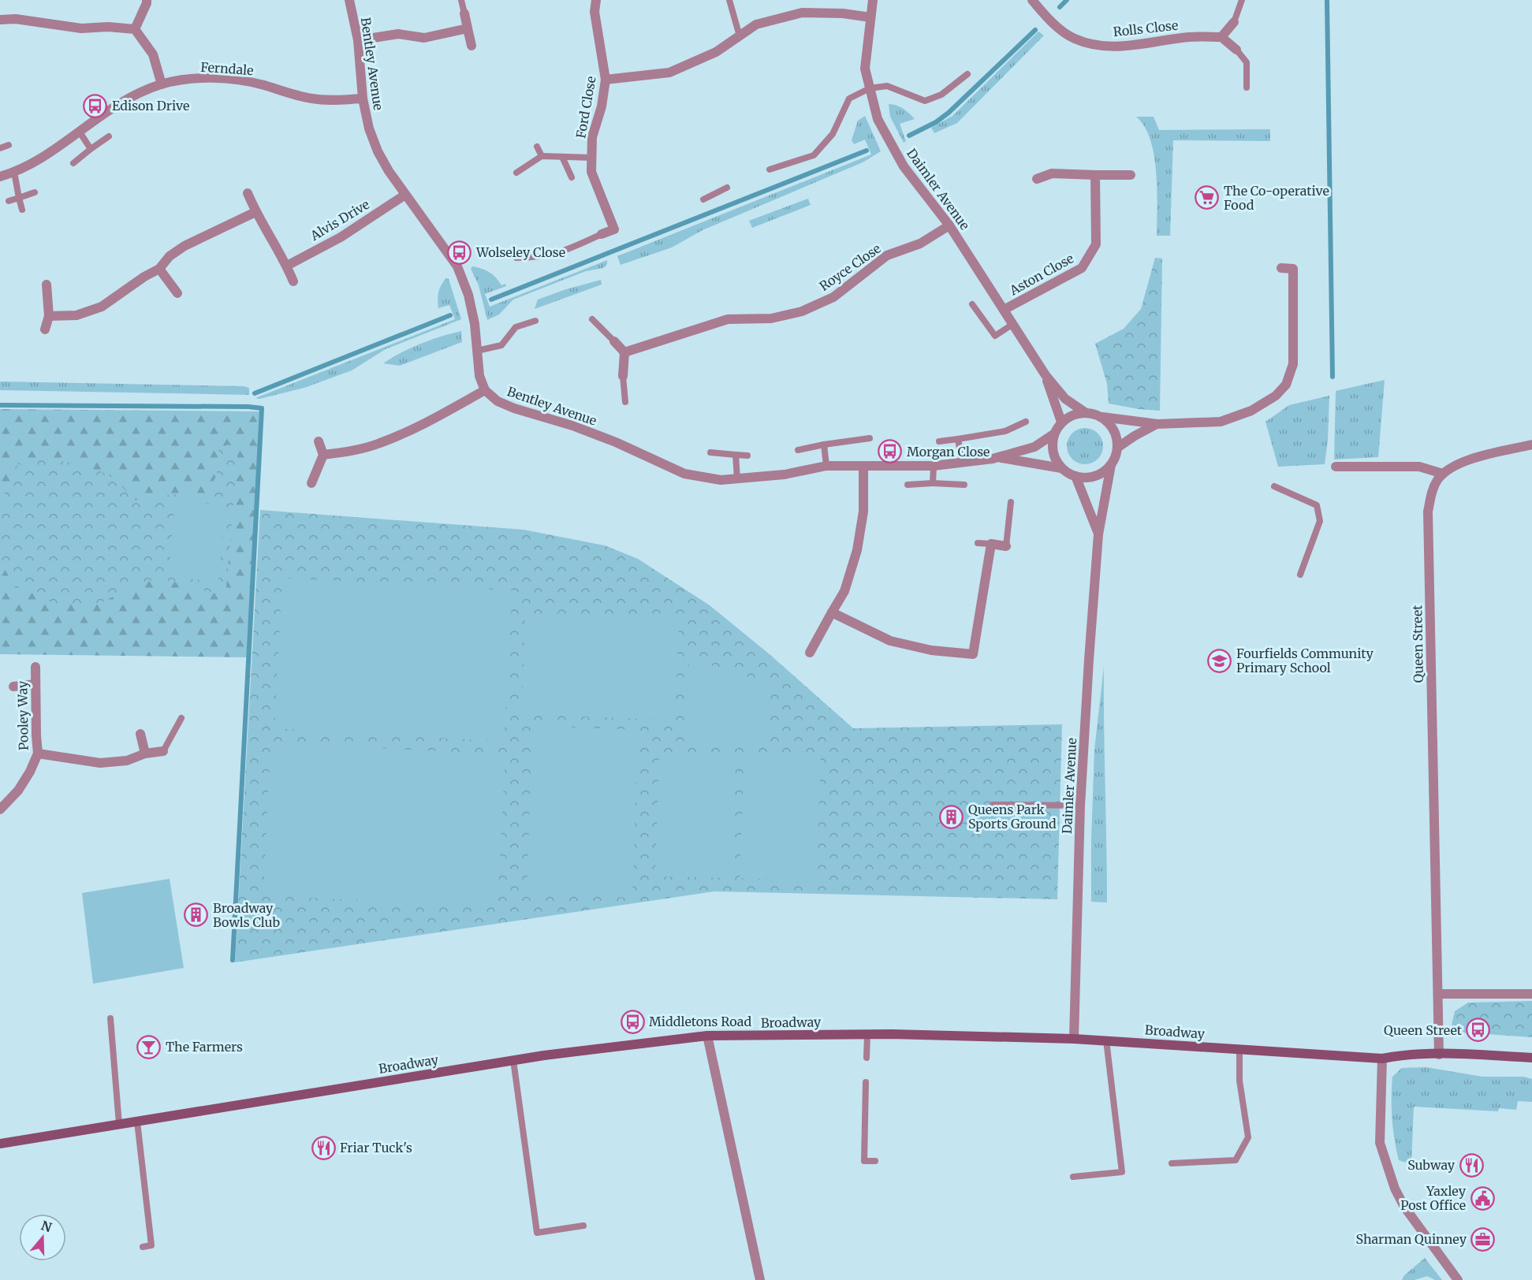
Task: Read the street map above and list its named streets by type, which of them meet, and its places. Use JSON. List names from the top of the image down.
{
  "streets": {
    "main road": ["Broadway"],
    "street": [
      "Rolls Close",
      "Bentley Avenue",
      "Ferndale",
      "Ford Close",
      "Daimler Avenue",
      "Alvis Drive",
      "Royce Close",
      "Aston Close",
      "Queen Street",
      "Pooley Way"
    ]
  },
  "crossings": [
    ["Bentley Avenue", "Ferndale"],
    ["Bentley Avenue", "Daimler Avenue"],
    ["Bentley Avenue", "Alvis Drive"],
    ["Daimler Avenue", "Royce Close"],
    ["Daimler Avenue", "Aston Close"],
    ["Daimler Avenue", "Broadway"],
    ["Queen Street", "Broadway"]
  ],
  "places": {
    "bus stop": [
      "Edison Drive",
      "Wolseley Close",
      "Morgan Close",
      "Middletons Road",
      "Queen Street"
    ],
    "supermarket": ["The Co-operative Food"],
    "school or university": ["Fourfields Community Primary School"],
    "building": ["Queens Park Sports Ground", "Broadway Bowls Club"],
    "bar": ["The Farmers"],
    "restaurant": ["Friar Tuck's", "Subway"],
    "public building": ["Yaxley Post Office"],
    "office": ["Sharman Quinney"]
  },
  "north": "top"
}
